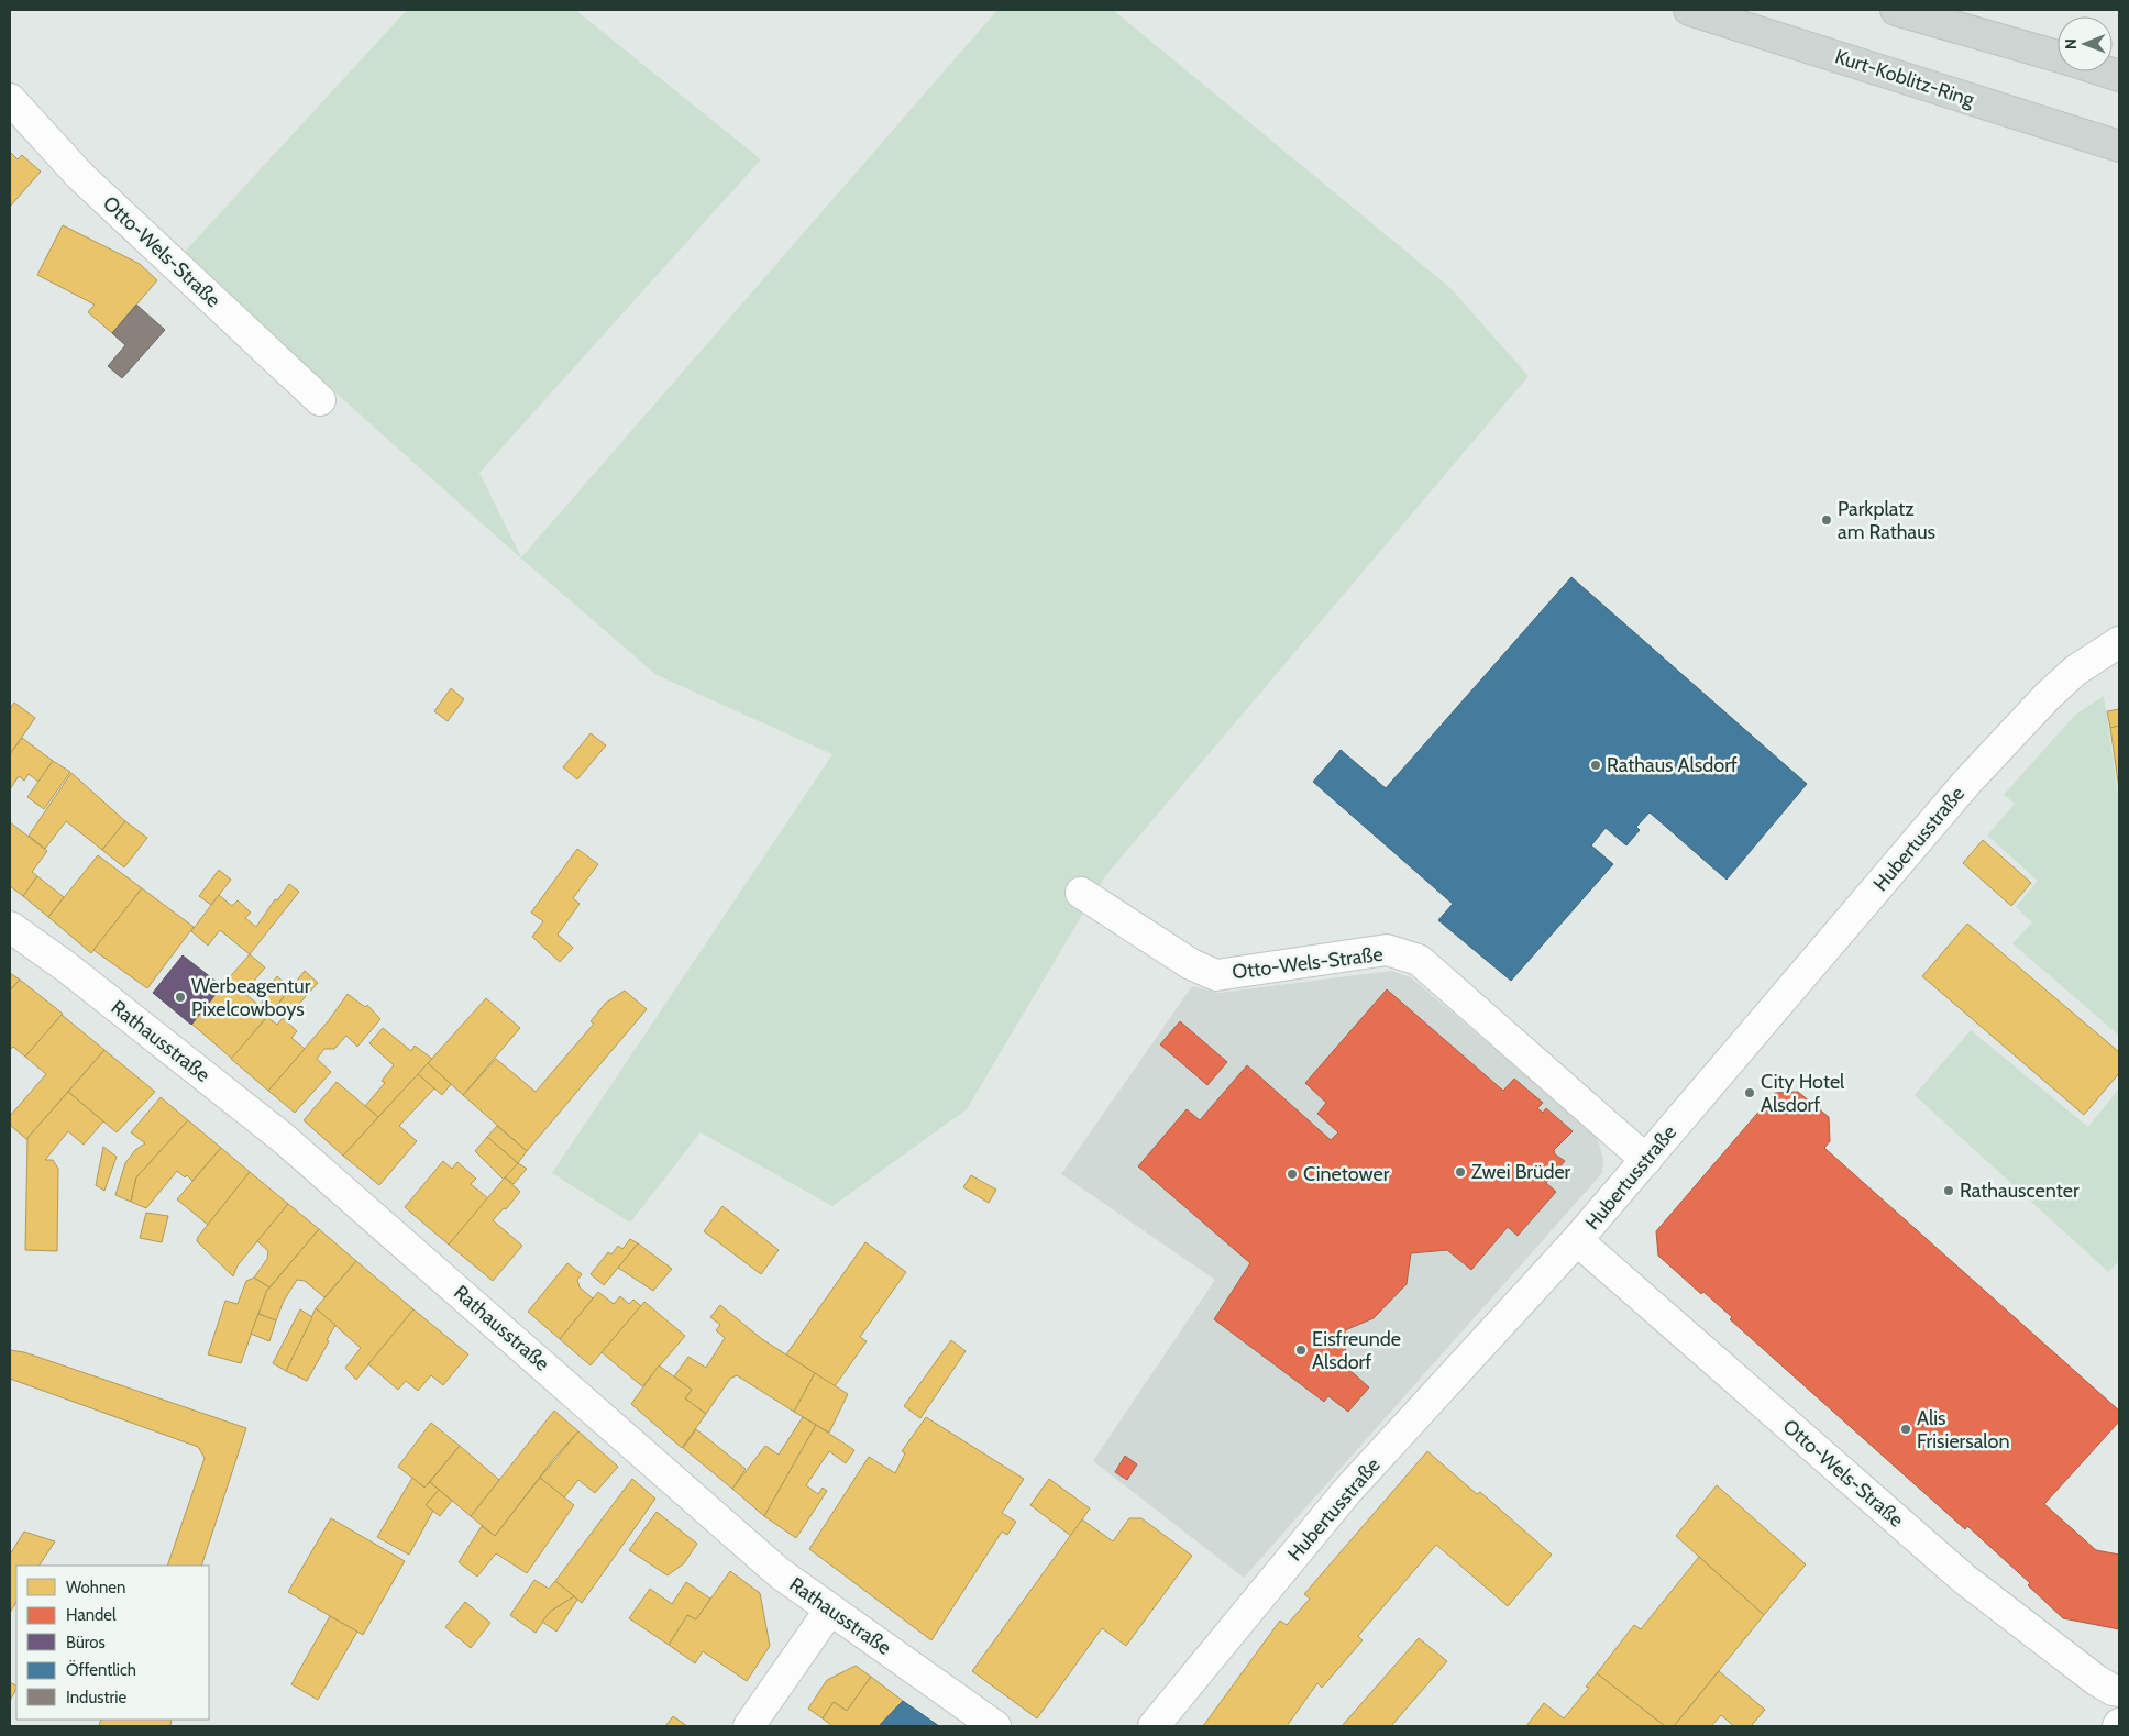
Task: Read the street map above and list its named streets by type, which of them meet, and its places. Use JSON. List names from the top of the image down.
{
  "streets": {
    "main road": ["Kurt-Koblitz-Ring"],
    "street": ["Otto-Wels-Straße", "Hubertusstraße", "Rathausstraße"]
  },
  "crossings": [
    ["Otto-Wels-Straße", "Hubertusstraße"]
  ],
  "places": [
    "Parkplatz am Rathaus",
    "Rathaus Alsdorf",
    "Werbeagentur Pixelcowboys",
    "City Hotel Alsdorf",
    "Zwei Brüder",
    "Cinetower",
    "Rathauscenter",
    "Eisfreunde Alsdorf",
    "Alis Frisiersalon"
  ],
  "legend": [
    "Wohnen",
    "Handel",
    "Büros",
    "Öffentlich",
    "Industrie"
  ],
  "north": "left"
}
